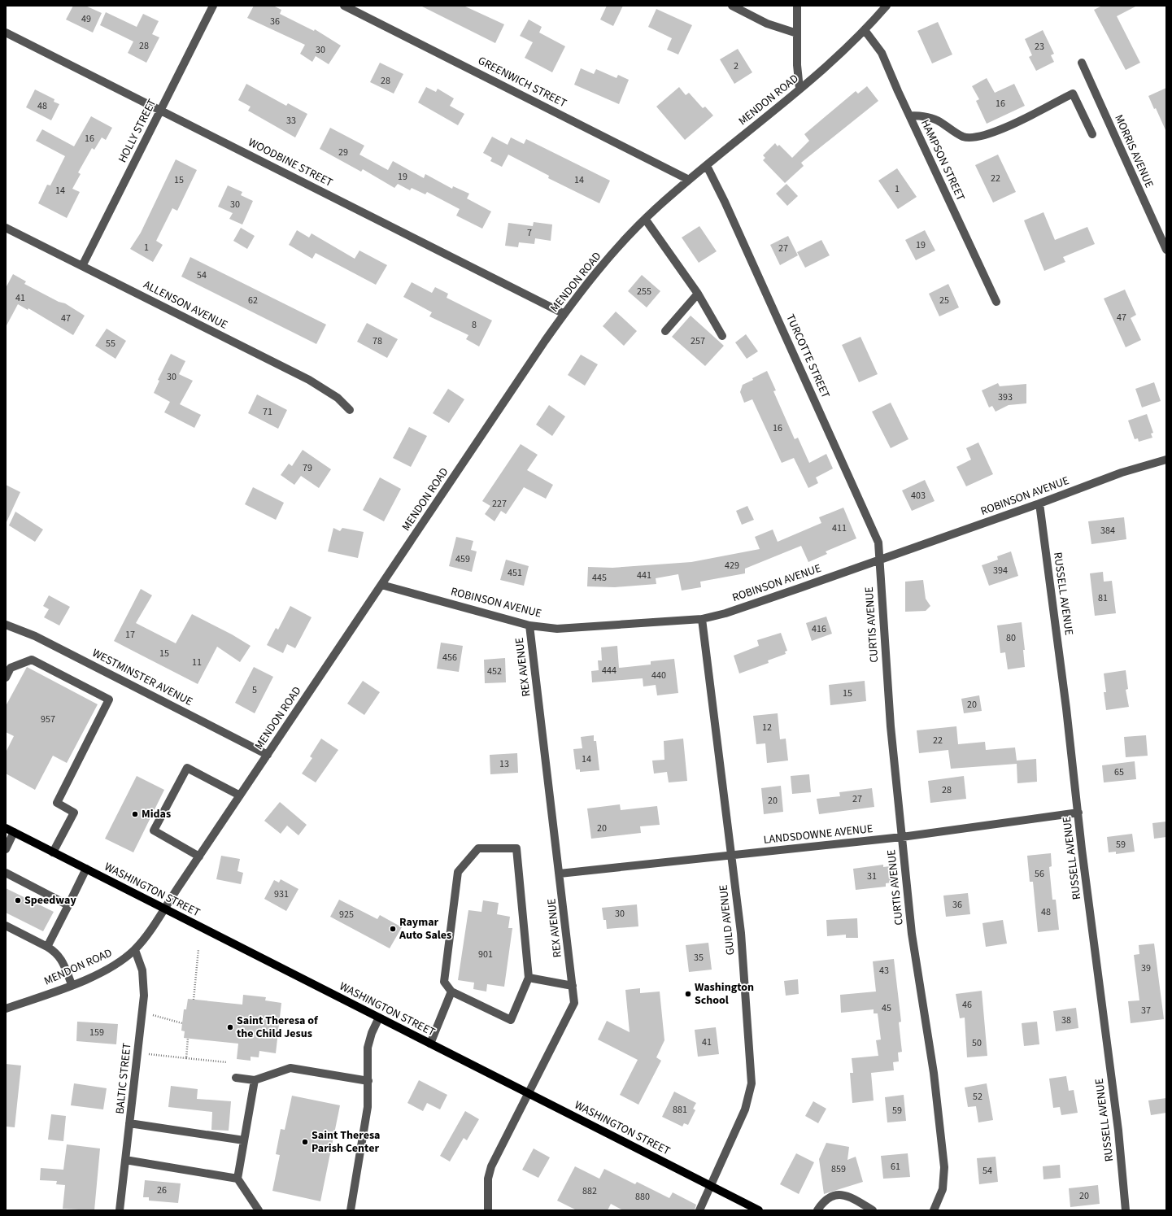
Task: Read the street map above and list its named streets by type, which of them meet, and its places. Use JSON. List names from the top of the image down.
{
  "streets": {
    "main road": ["WASHINGTON STREET"],
    "street": [
      "GREENWICH STREET",
      "MENDON ROAD",
      "HOLLY STREET",
      "MORRIS AVENUE",
      "HAMPSON STREET",
      "WOODBINE STREET",
      "ALLENSON AVENUE",
      "TURCOTTE STREET",
      "ROBINSON AVENUE",
      "RUSSELL AVENUE",
      "CURTIS AVENUE",
      "REX AVENUE",
      "WESTMINSTER AVENUE",
      "LANDSDOWNE AVENUE",
      "GUILD AVENUE",
      "BALTIC STREET"
    ]
  },
  "crossings": [
    ["GREENWICH STREET", "MENDON ROAD"],
    ["MENDON ROAD", "HAMPSON STREET"],
    ["MENDON ROAD", "WOODBINE STREET"],
    ["MENDON ROAD", "TURCOTTE STREET"],
    ["MENDON ROAD", "ROBINSON AVENUE"],
    ["MENDON ROAD", "WESTMINSTER AVENUE"],
    ["MENDON ROAD", "WASHINGTON STREET"],
    ["MENDON ROAD", "BALTIC STREET"],
    ["HOLLY STREET", "WOODBINE STREET"],
    ["HOLLY STREET", "ALLENSON AVENUE"],
    ["TURCOTTE STREET", "ROBINSON AVENUE"],
    ["TURCOTTE STREET", "CURTIS AVENUE"],
    ["ROBINSON AVENUE", "RUSSELL AVENUE"],
    ["ROBINSON AVENUE", "CURTIS AVENUE"],
    ["ROBINSON AVENUE", "REX AVENUE"],
    ["ROBINSON AVENUE", "GUILD AVENUE"],
    ["RUSSELL AVENUE", "LANDSDOWNE AVENUE"],
    ["CURTIS AVENUE", "LANDSDOWNE AVENUE"],
    ["REX AVENUE", "LANDSDOWNE AVENUE"],
    ["REX AVENUE", "WASHINGTON STREET"],
    ["LANDSDOWNE AVENUE", "GUILD AVENUE"],
    ["WASHINGTON STREET", "GUILD AVENUE"]
  ],
  "places": [
    "Midas",
    "Speedway",
    "Raymar Auto Sales",
    "Washington School",
    "Saint Theresa of the Child Jesus",
    "Saint Theresa Parish Center"
  ],
  "house_numbers": [
    "49",
    "36",
    "28",
    "23",
    "30",
    "2",
    "28",
    "16",
    "48",
    "33",
    "16",
    "29",
    "19",
    "22",
    "15",
    "14",
    "1",
    "14",
    "30",
    "7",
    "19",
    "1",
    "27",
    "54",
    "255",
    "41",
    "62",
    "25",
    "47",
    "47",
    "8",
    "78",
    "257",
    "55",
    "30",
    "393",
    "71",
    "16",
    "79",
    "403",
    "227",
    "411",
    "384",
    "459",
    "429",
    "394",
    "451",
    "441",
    "445",
    "81",
    "416",
    "17",
    "80",
    "15",
    "456",
    "11",
    "444",
    "452",
    "440",
    "5",
    "15",
    "20",
    "957",
    "12",
    "22",
    "14",
    "13",
    "65",
    "28",
    "27",
    "20",
    "20",
    "59",
    "56",
    "31",
    "931",
    "36",
    "48",
    "30",
    "925",
    "901",
    "35",
    "39",
    "43",
    "46",
    "45",
    "37",
    "38",
    "159",
    "41",
    "50",
    "52",
    "881",
    "59",
    "61",
    "859",
    "54",
    "26",
    "882",
    "20",
    "880"
  ]
}
